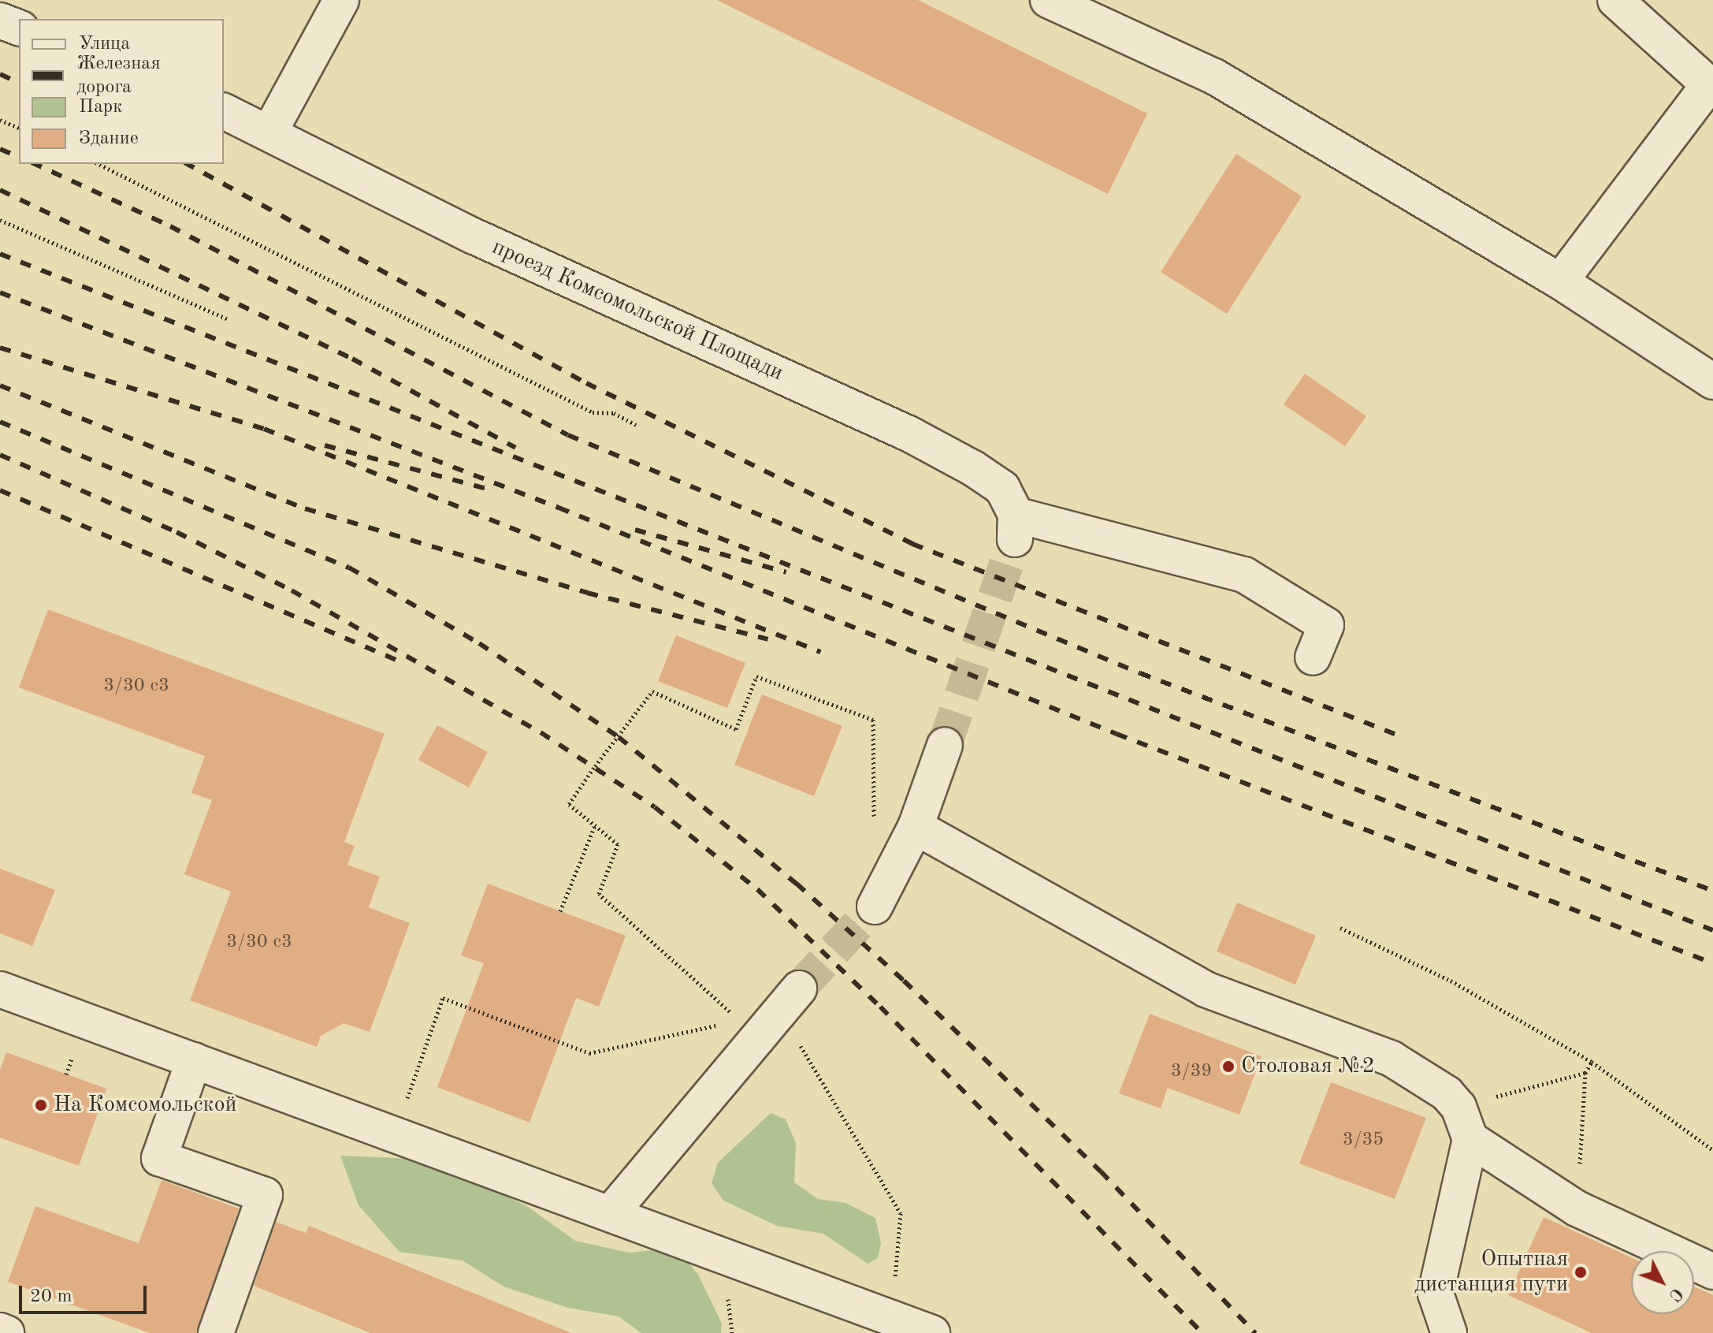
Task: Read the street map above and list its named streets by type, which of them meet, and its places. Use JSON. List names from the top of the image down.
{
  "streets": {
    "street": ["проезд Комсомольской Площади"]
  },
  "places": ["Столовая №2", "На Комсомольской", "Опытная дистанция пути"],
  "house_numbers": [
    "3/30 с3",
    "3/30 с3",
    "3/39",
    "3/35"
  ],
  "legend": [
    "Улица",
    "Железная дорога",
    "Парк",
    "Здание"
  ],
  "scale_bar": "20 m",
  "north": "bottom right"
}
